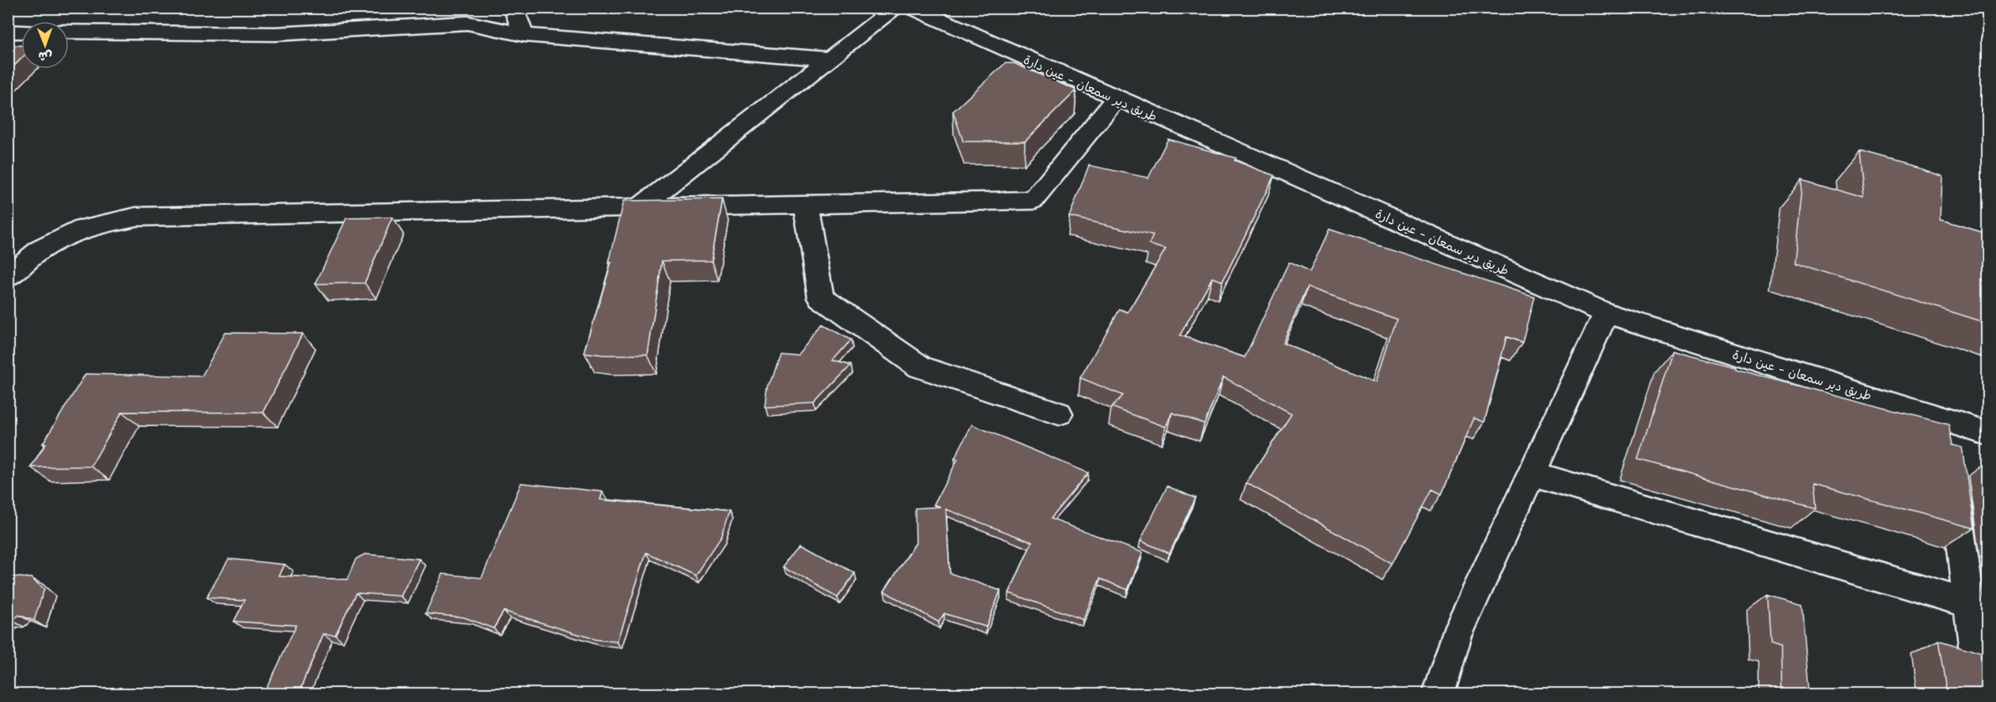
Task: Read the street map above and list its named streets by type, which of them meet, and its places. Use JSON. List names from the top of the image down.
{
  "streets": {
    "street": ["طريق دير سمعان - عين دارة"]
  },
  "north": "bottom"
}
